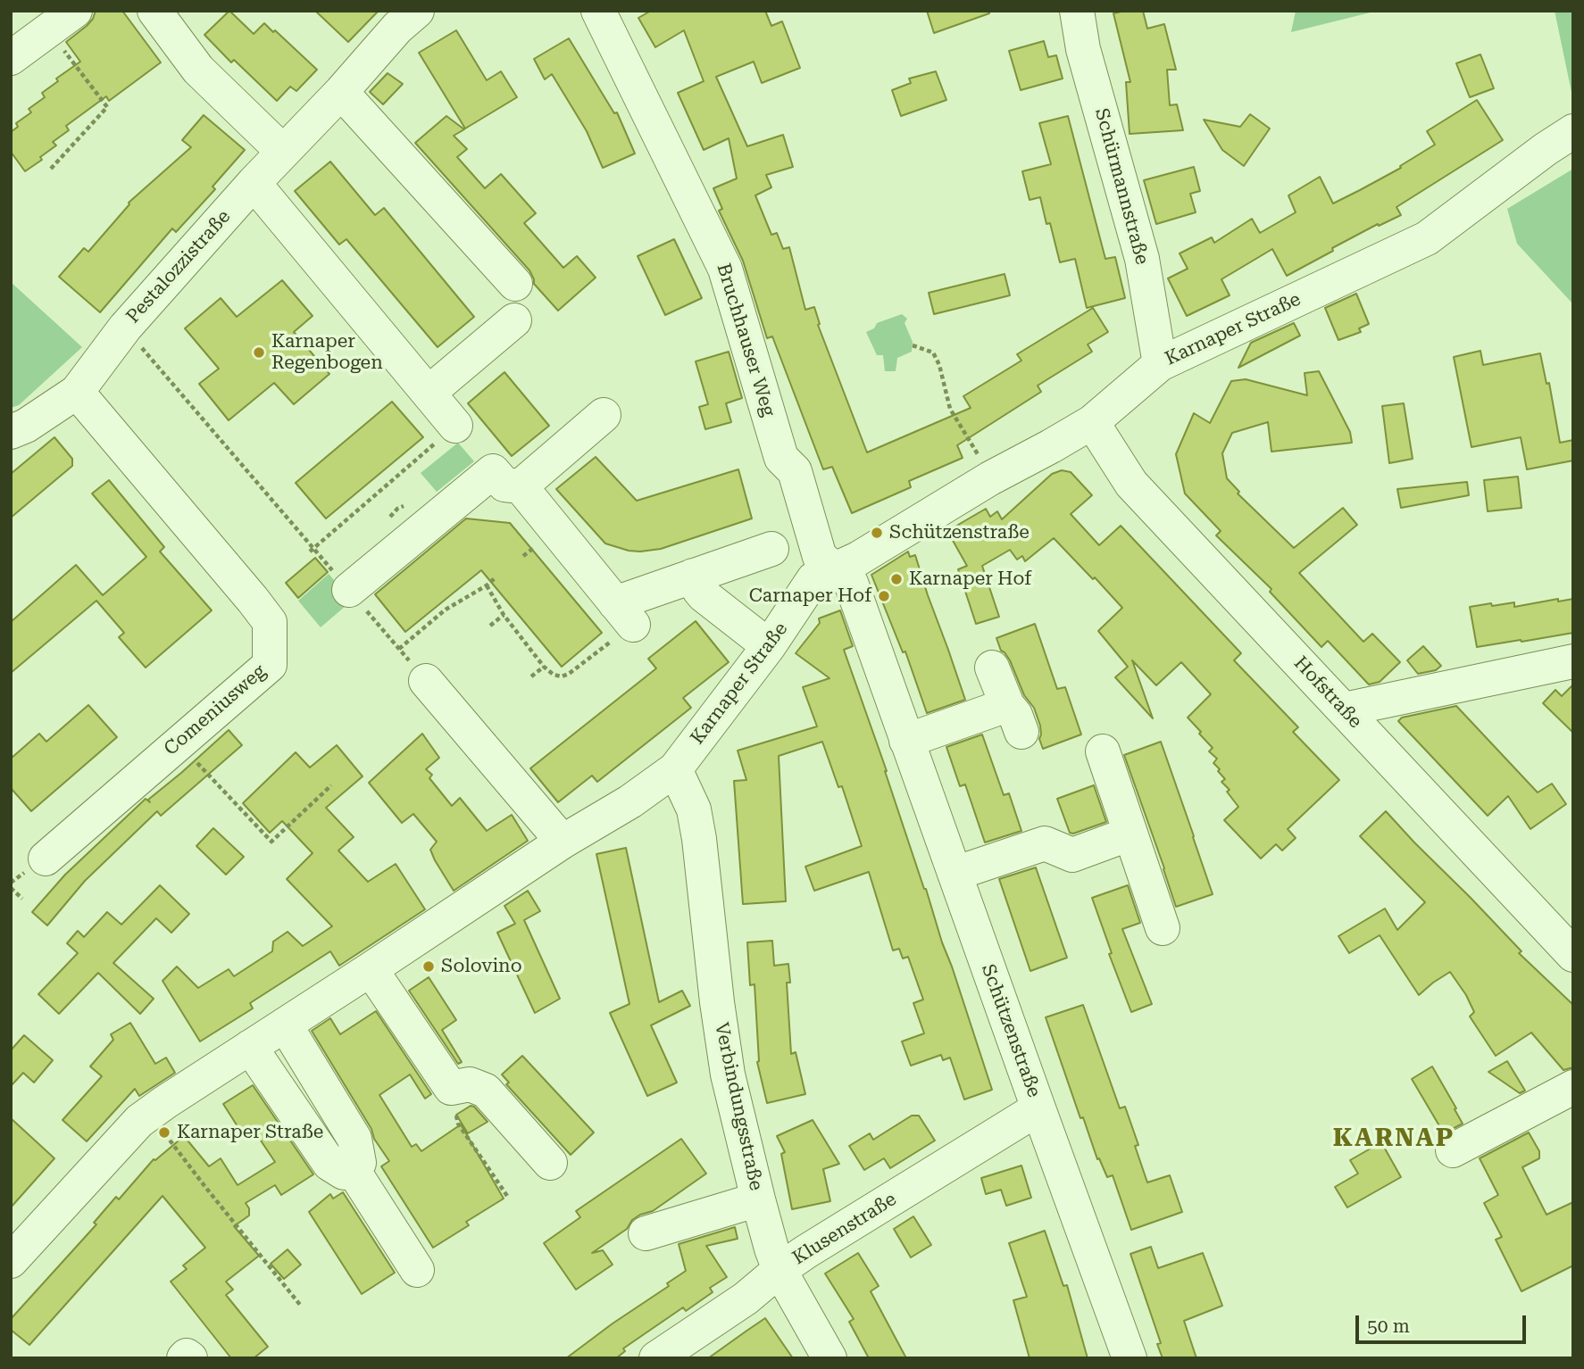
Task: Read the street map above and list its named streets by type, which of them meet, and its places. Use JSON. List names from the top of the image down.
{
  "streets": {
    "street": [
      "Schürmannstraße",
      "Pestalozzistraße",
      "Karnaper Straße",
      "Bruchhauser Weg",
      "Hofstraße",
      "Comeniusweg",
      "Schützenstraße",
      "Verbindungsstraße",
      "Klusenstraße"
    ]
  },
  "crossings": [
    ["Schürmannstraße", "Karnaper Straße"],
    ["Pestalozzistraße", "Comeniusweg"],
    ["Karnaper Straße", "Bruchhauser Weg"],
    ["Karnaper Straße", "Hofstraße"],
    ["Karnaper Straße", "Schützenstraße"],
    ["Karnaper Straße", "Verbindungsstraße"],
    ["Bruchhauser Weg", "Schützenstraße"],
    ["Schützenstraße", "Klusenstraße"],
    ["Verbindungsstraße", "Klusenstraße"]
  ],
  "districts": ["KARNAP"],
  "places": [
    "Karnaper Regenbogen",
    "Schützenstraße",
    "Karnaper Hof",
    "Carnaper Hof",
    "Solovino",
    "Karnaper Straße"
  ],
  "scale_bar": "50 m"
}
